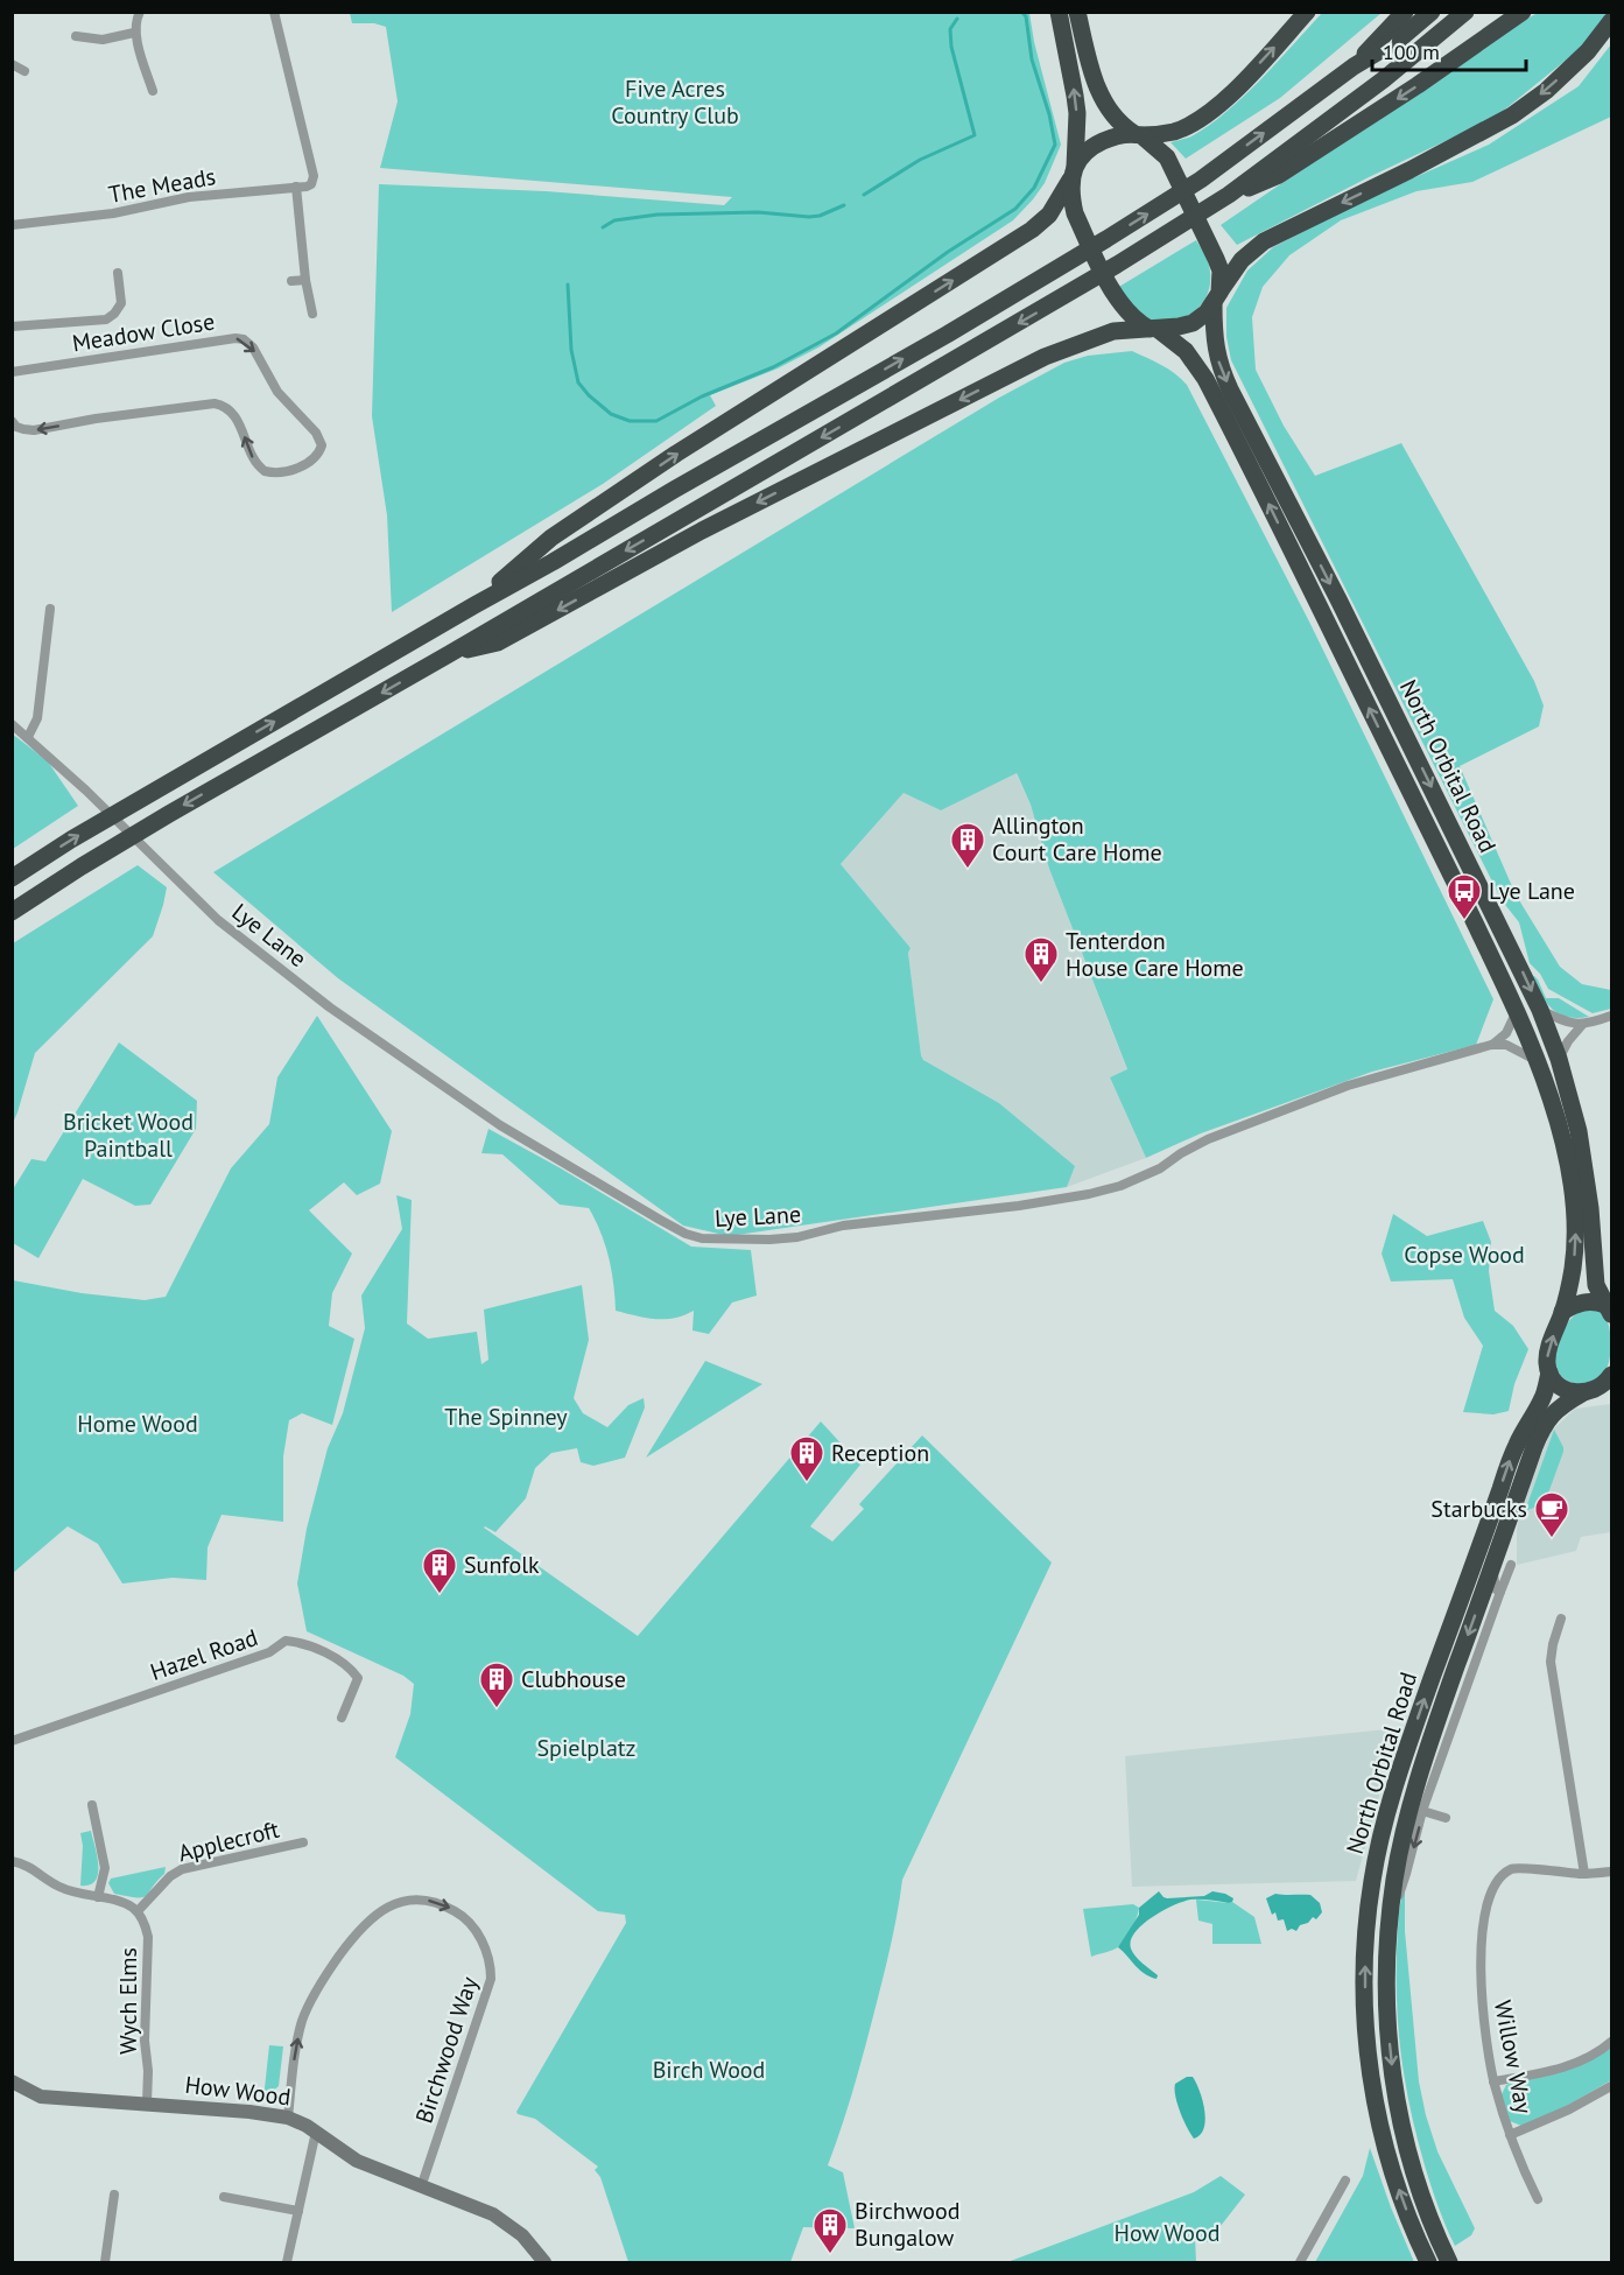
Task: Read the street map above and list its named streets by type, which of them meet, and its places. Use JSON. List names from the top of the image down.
{
  "streets": {
    "highway": ["North Orbital Road"],
    "street": [
      "The Meads",
      "Meadow Close",
      "Lye Lane",
      "Hazel Road",
      "Applecroft",
      "Wych Elms",
      "Birchwood Way",
      "Willow Way",
      "How Wood"
    ]
  },
  "crossings": [
    ["Applecroft", "Wych Elms"],
    ["Wych Elms", "How Wood"],
    ["Birchwood Way", "How Wood"]
  ],
  "parks": [
    "Five Acres Country Club",
    "Bricket Wood Paintball",
    "Copse Wood",
    "The Spinney",
    "Home Wood",
    "Spielplatz",
    "Birch Wood",
    "How Wood"
  ],
  "places": {
    "building": [
      "Allington Court Care Home",
      "Tenterdon House Care Home",
      "Reception",
      "Sunfolk",
      "Clubhouse",
      "Birchwood Bungalow"
    ],
    "bus stop": ["Lye Lane"],
    "cafe": ["Starbucks"]
  },
  "scale_bar": "100 m"
}
